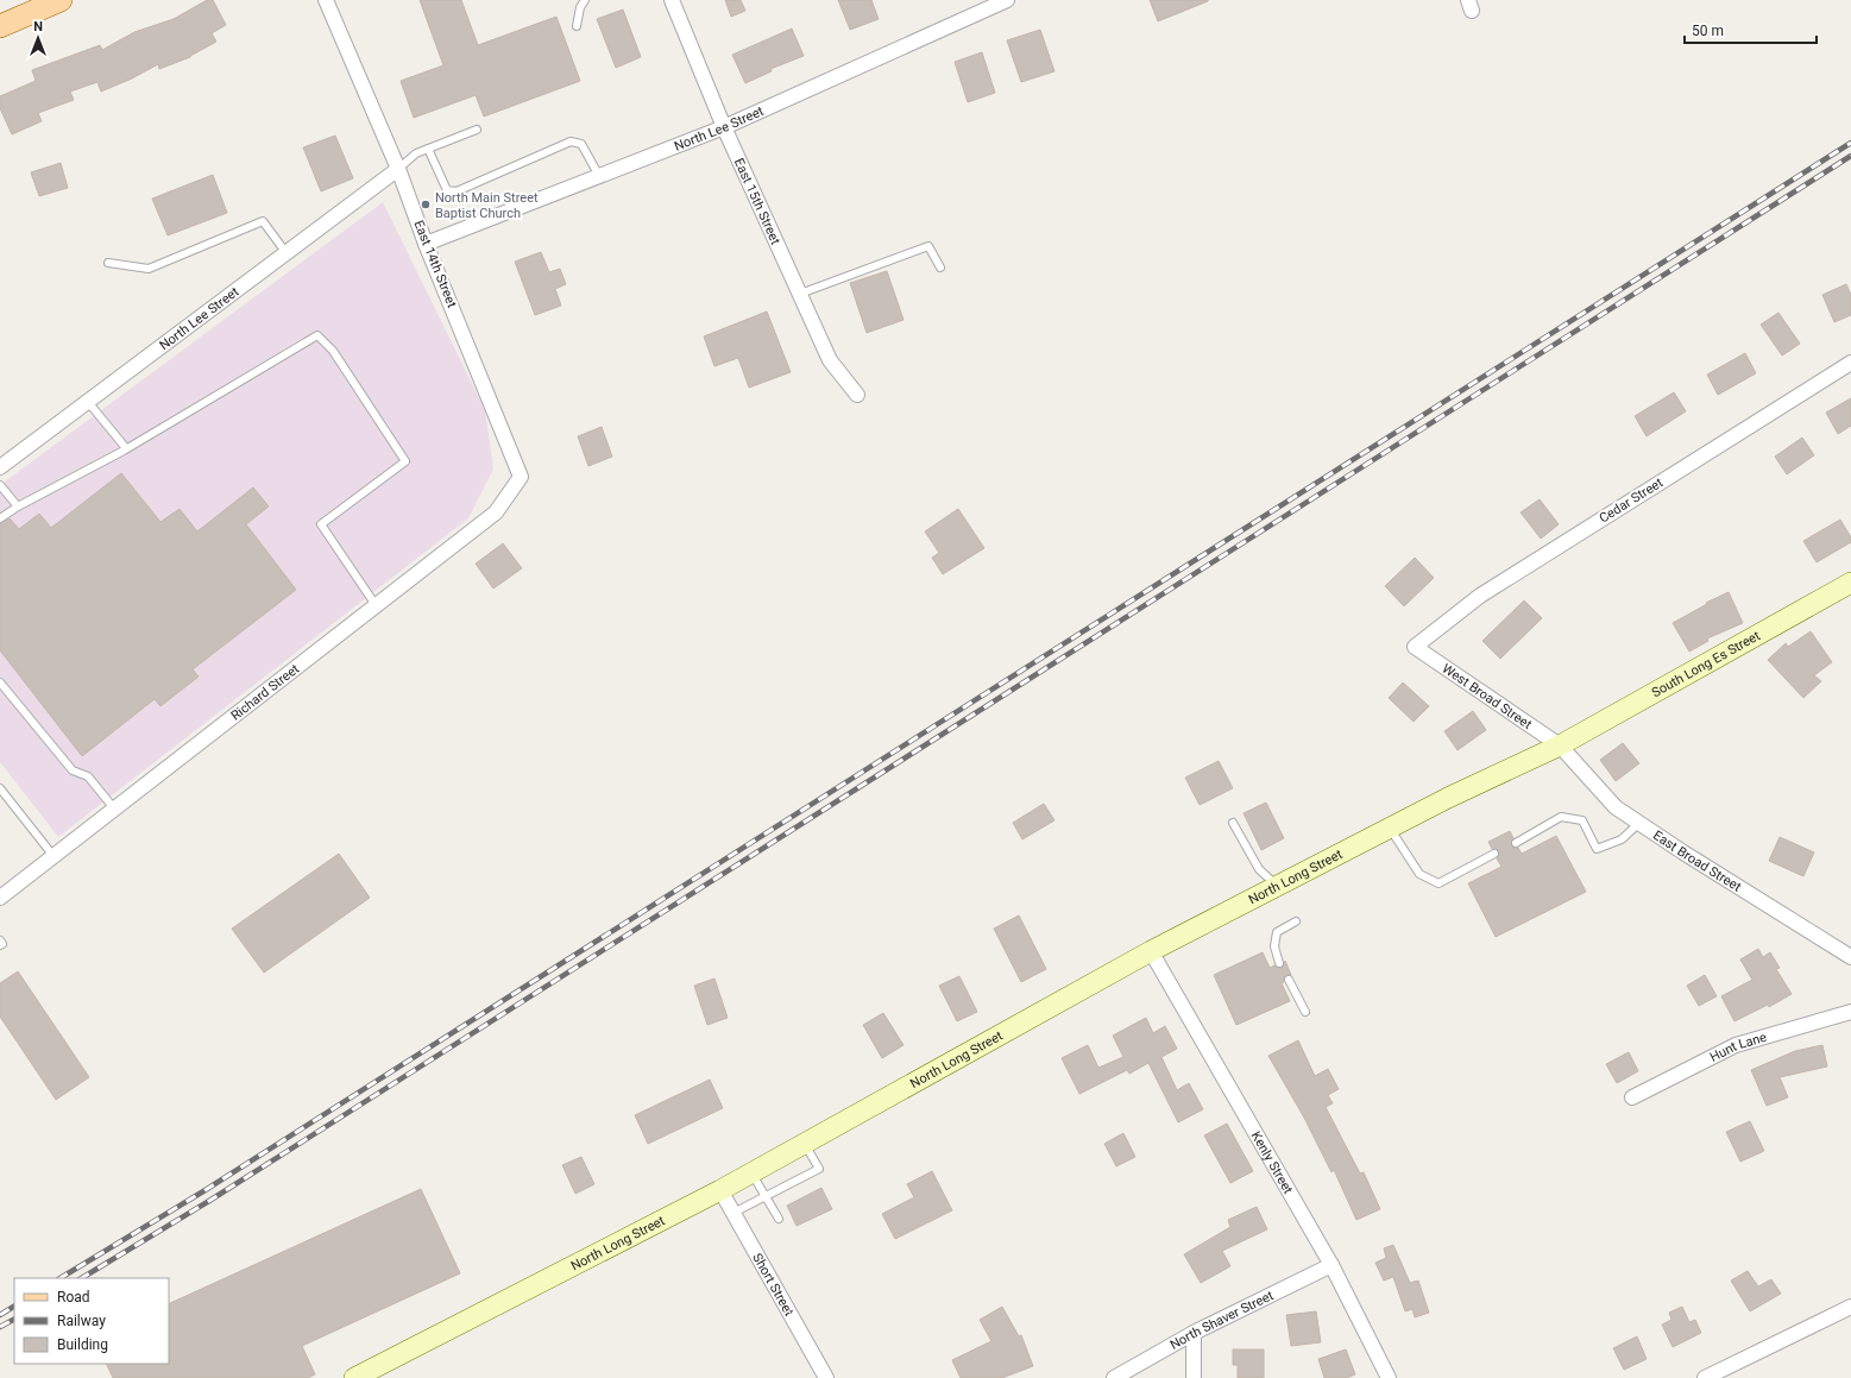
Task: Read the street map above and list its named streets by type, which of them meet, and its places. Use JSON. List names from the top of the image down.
{
  "streets": {
    "street": [
      "North Lee Street",
      "East 15th Street",
      "East 14th Street",
      "Cedar Street",
      "South Long Es Street",
      "Richard Street",
      "West Broad Street",
      "East Broad Street",
      "North Long Street",
      "Hunt Lane",
      "Kenly Street",
      "Short Street",
      "North Shaver Street"
    ]
  },
  "crossings": [
    ["North Lee Street", "East 15th Street"],
    ["North Lee Street", "East 14th Street"],
    ["East 14th Street", "Richard Street"],
    ["Cedar Street", "West Broad Street"],
    ["South Long Es Street", "West Broad Street"],
    ["South Long Es Street", "East Broad Street"],
    ["South Long Es Street", "North Long Street"],
    ["West Broad Street", "East Broad Street"],
    ["West Broad Street", "North Long Street"],
    ["East Broad Street", "North Long Street"],
    ["North Long Street", "Kenly Street"],
    ["North Long Street", "Short Street"],
    ["Kenly Street", "North Shaver Street"]
  ],
  "places": ["North Main Street Baptist Church"],
  "legend": ["Road", "Railway", "Building"],
  "scale_bar": "50 m",
  "north": "top"
}
